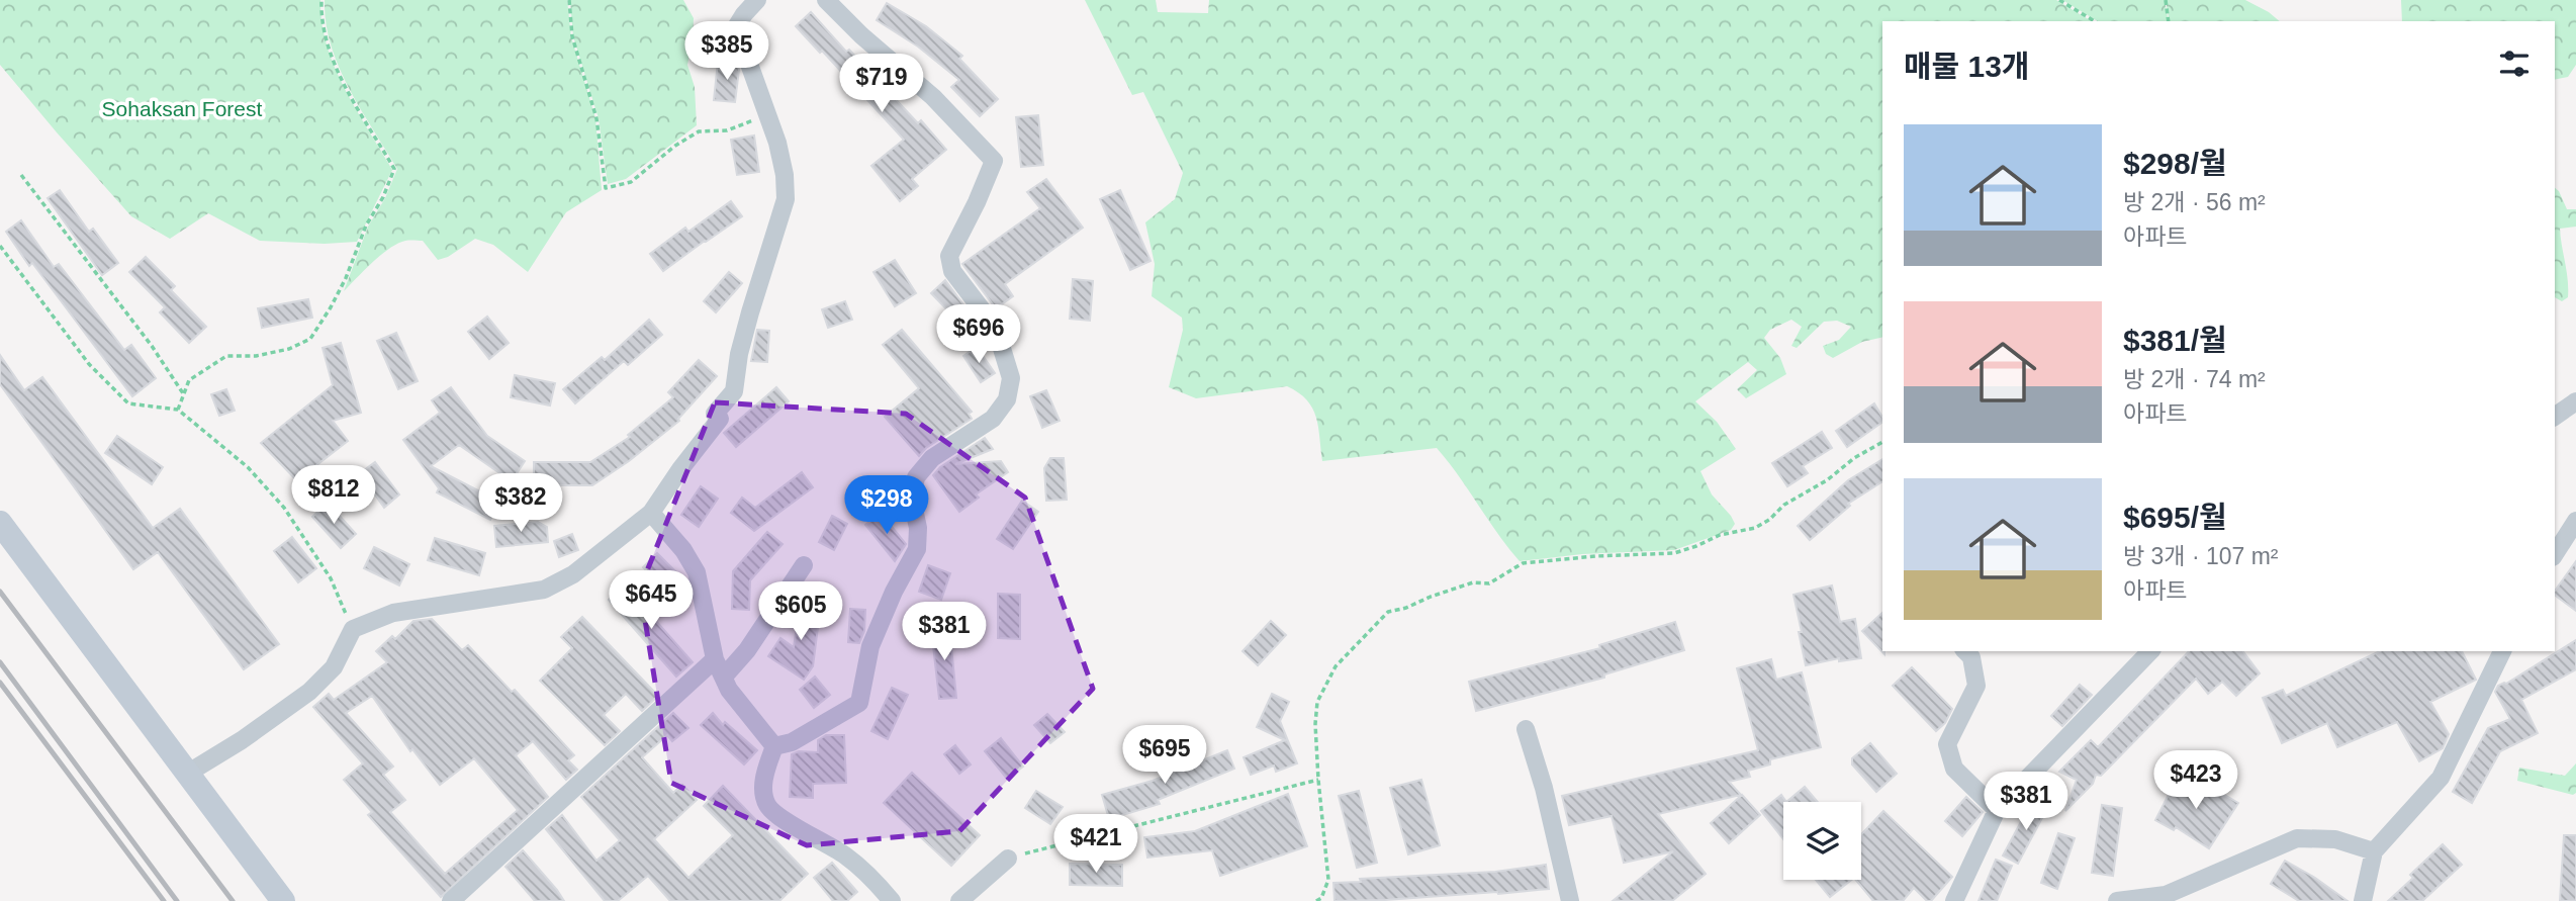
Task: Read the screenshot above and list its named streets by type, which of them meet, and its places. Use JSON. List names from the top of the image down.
{
  "parks": ["Sohaksan Forest"],
  "page": {
    "price": [
      "$385",
      "$719",
      "$696",
      "$812",
      "$382",
      "$298",
      "$645",
      "$605",
      "$381",
      "$695",
      "$423",
      "$381",
      "$421"
    ],
    "heading": "매물 13개",
    "list": [
      {
        "name": "$298/월",
        "note": "방 2개 · 56 m² · 아파트"
      },
      {
        "name": "$381/월",
        "note": "방 2개 · 74 m² · 아파트"
      },
      {
        "name": "$695/월",
        "note": "방 3개 · 107 m² · 아파트"
      }
    ]
  }
}
